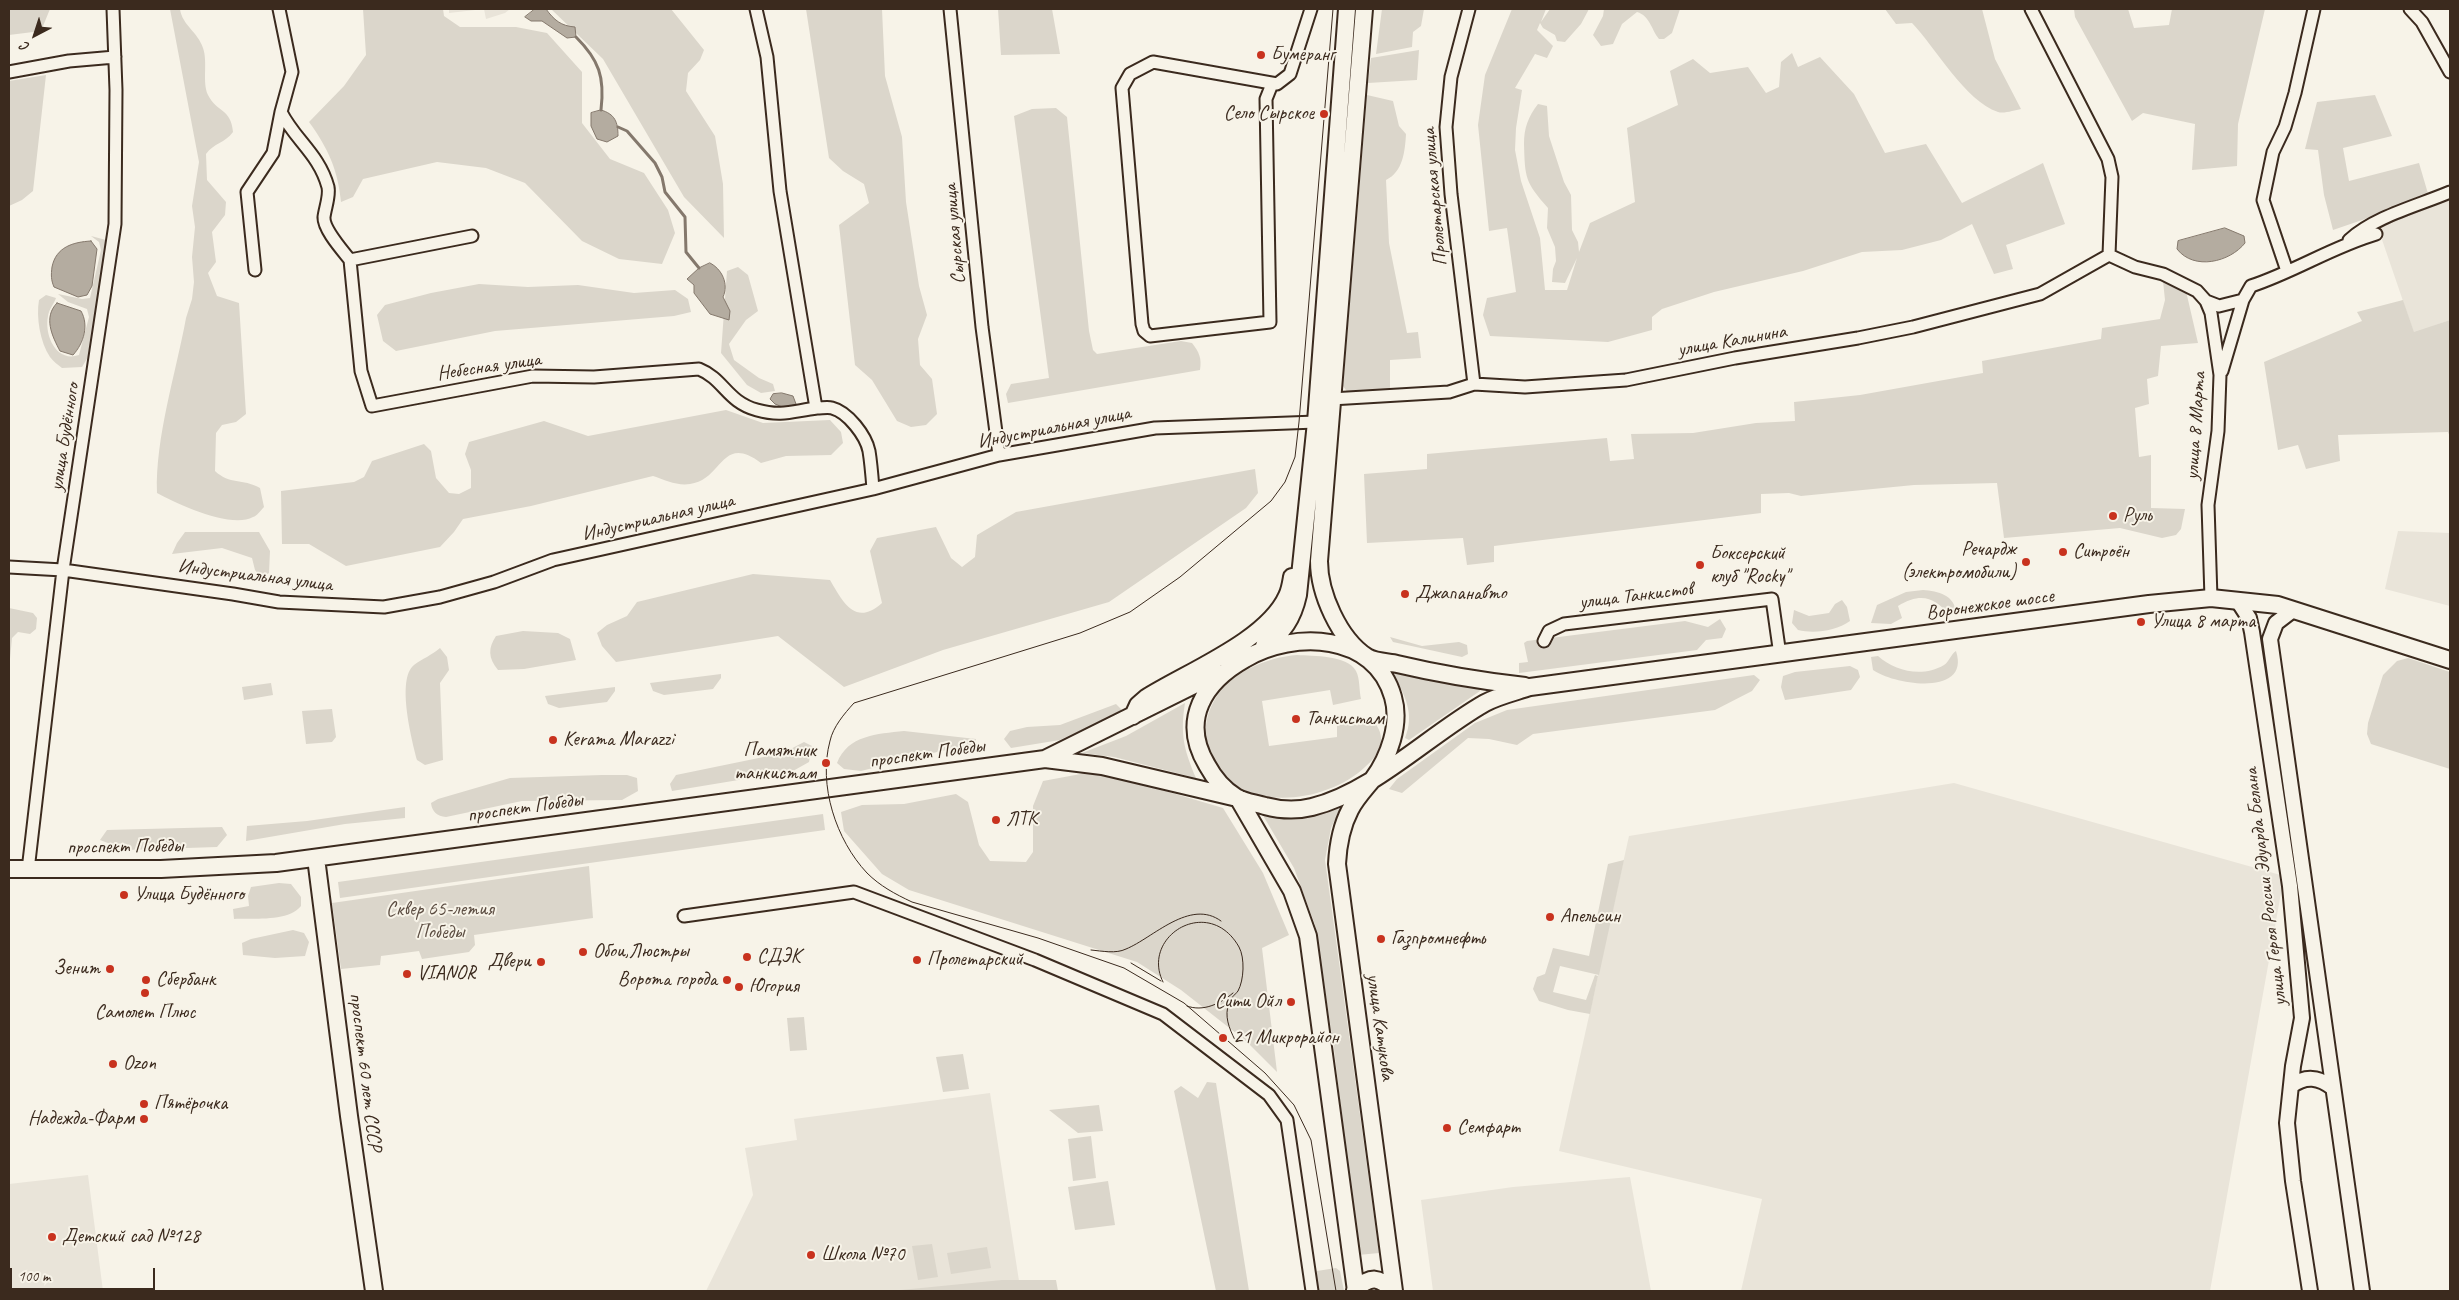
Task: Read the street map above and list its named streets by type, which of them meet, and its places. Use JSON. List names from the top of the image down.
{
  "streets": {
    "main road": [
      "Воронежское шоссе",
      "проспект Победы",
      "улица Катукова",
      "проспект 60 лет СССР"
    ],
    "street": [
      "Пролетарская улица",
      "Сырская улица",
      "улица Калинина",
      "Небесная улица",
      "улица 8 Марта",
      "Индустриальная улица",
      "улица Будённого",
      "улица Танкистов",
      "улица Героя России Эдуарда Белана"
    ]
  },
  "crossings": [
    ["Пролетарская улица", "улица Калинина"],
    ["Сырская улица", "Индустриальная улица"],
    ["Небесная улица", "Индустриальная улица"],
    ["улица 8 Марта", "Воронежское шоссе"],
    ["Индустриальная улица", "улица Будённого"],
    ["улица Будённого", "проспект Победы"],
    ["улица Танкистов", "Воронежское шоссе"],
    ["Воронежское шоссе", "улица Героя России Эдуарда Белана"],
    ["проспект Победы", "проспект 60 лет СССР"]
  ],
  "parks": ["Сквер 65-летия Победы"],
  "places": [
    "Бумеранг",
    "Село Сырское",
    "Руль",
    "Ситроён",
    "Речардж (электромобили)",
    "Боксерский клуб \"Rocky\"",
    "Джапанавто",
    "Улица 8 марта",
    "Танкистам",
    "Kerama Marazzi",
    "Памятник танкистам",
    "ЛТК",
    "Улица Будённого",
    "Апельсин",
    "Газпромнефть",
    "Обои,Люстры",
    "СДЭК",
    "Пролетарский",
    "Двери",
    "Зенит",
    "VIANOR",
    "Сбербанк",
    "Ворота города",
    "Югория",
    "Самолет Плюс",
    "Сити Ойл",
    "21 Микрорайон",
    "Ozon",
    "Пятёрочка",
    "Надежда-Фарм",
    "Семфарт",
    "Детский сад №128",
    "Школа №70"
  ],
  "scale_bar": "100 m",
  "north": "bottom left"
}
